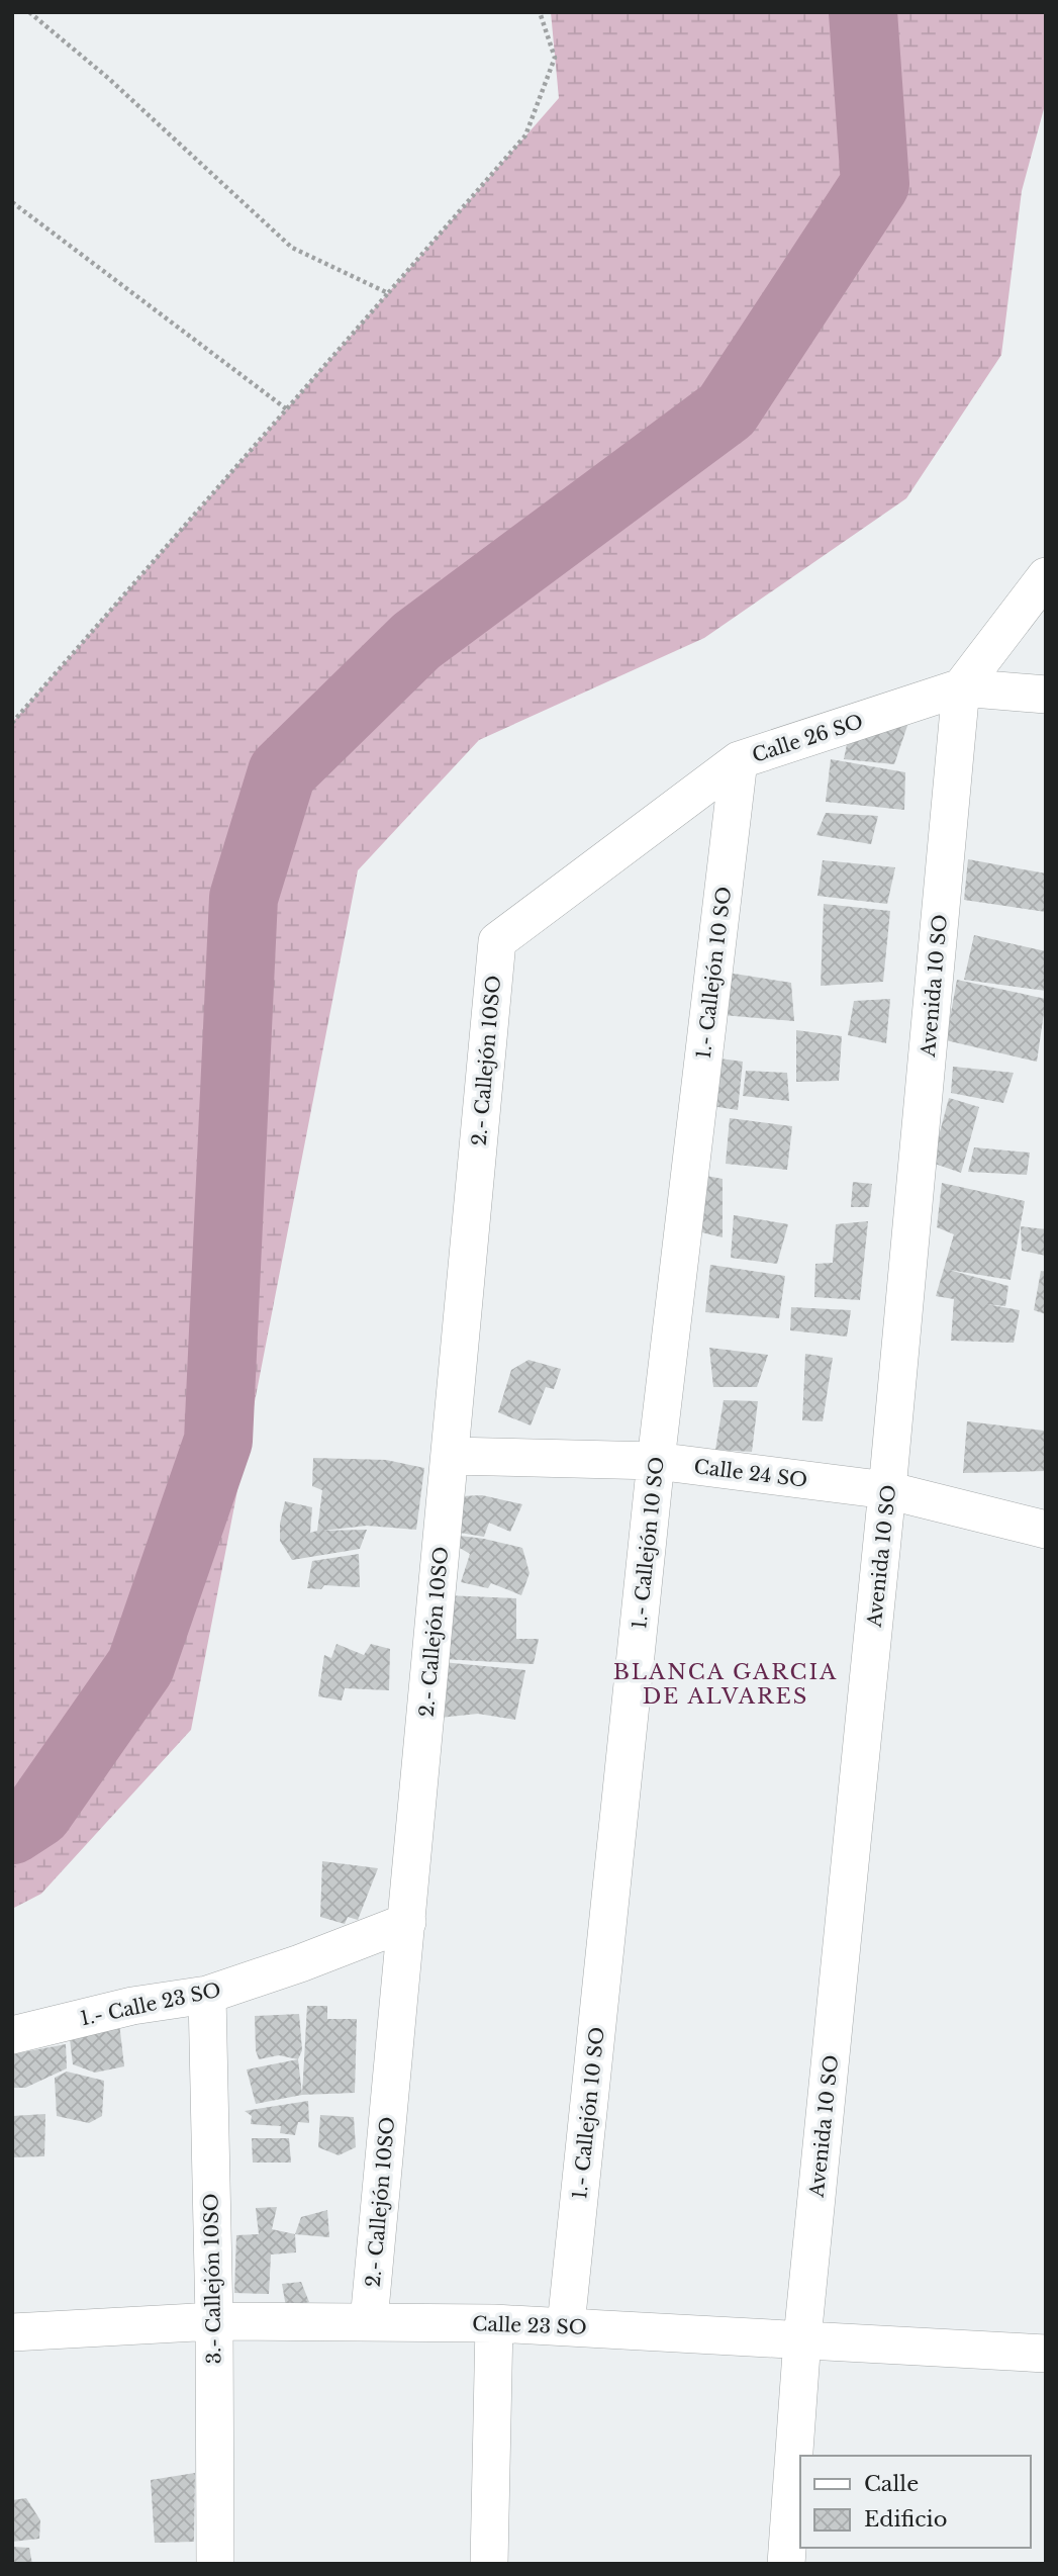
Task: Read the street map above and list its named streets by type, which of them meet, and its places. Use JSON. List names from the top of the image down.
{
  "streets": {
    "street": [
      "Calle 26 SO",
      "1.- Callejón 10 SO",
      "Avenida 10 SO",
      "2.- Callejón 10SO",
      "Calle 24 SO",
      "1.- Calle 23 SO",
      "3.- Callejón 10SO",
      "Calle 23 SO"
    ]
  },
  "crossings": [
    ["Calle 26 SO", "1.- Callejón 10 SO"],
    ["Calle 26 SO", "Avenida 10 SO"],
    ["Calle 26 SO", "2.- Callejón 10SO"],
    ["1.- Callejón 10 SO", "Calle 24 SO"],
    ["1.- Callejón 10 SO", "Calle 23 SO"],
    ["Avenida 10 SO", "Calle 24 SO"],
    ["Avenida 10 SO", "Calle 23 SO"],
    ["2.- Callejón 10SO", "Calle 24 SO"],
    ["2.- Callejón 10SO", "1.- Calle 23 SO"],
    ["2.- Callejón 10SO", "Calle 23 SO"],
    ["1.- Calle 23 SO", "3.- Callejón 10SO"],
    ["3.- Callejón 10SO", "Calle 23 SO"]
  ],
  "districts": ["BLANCA GARCIA DE ALVARES"],
  "legend": ["Calle", "Edificio"]
}
